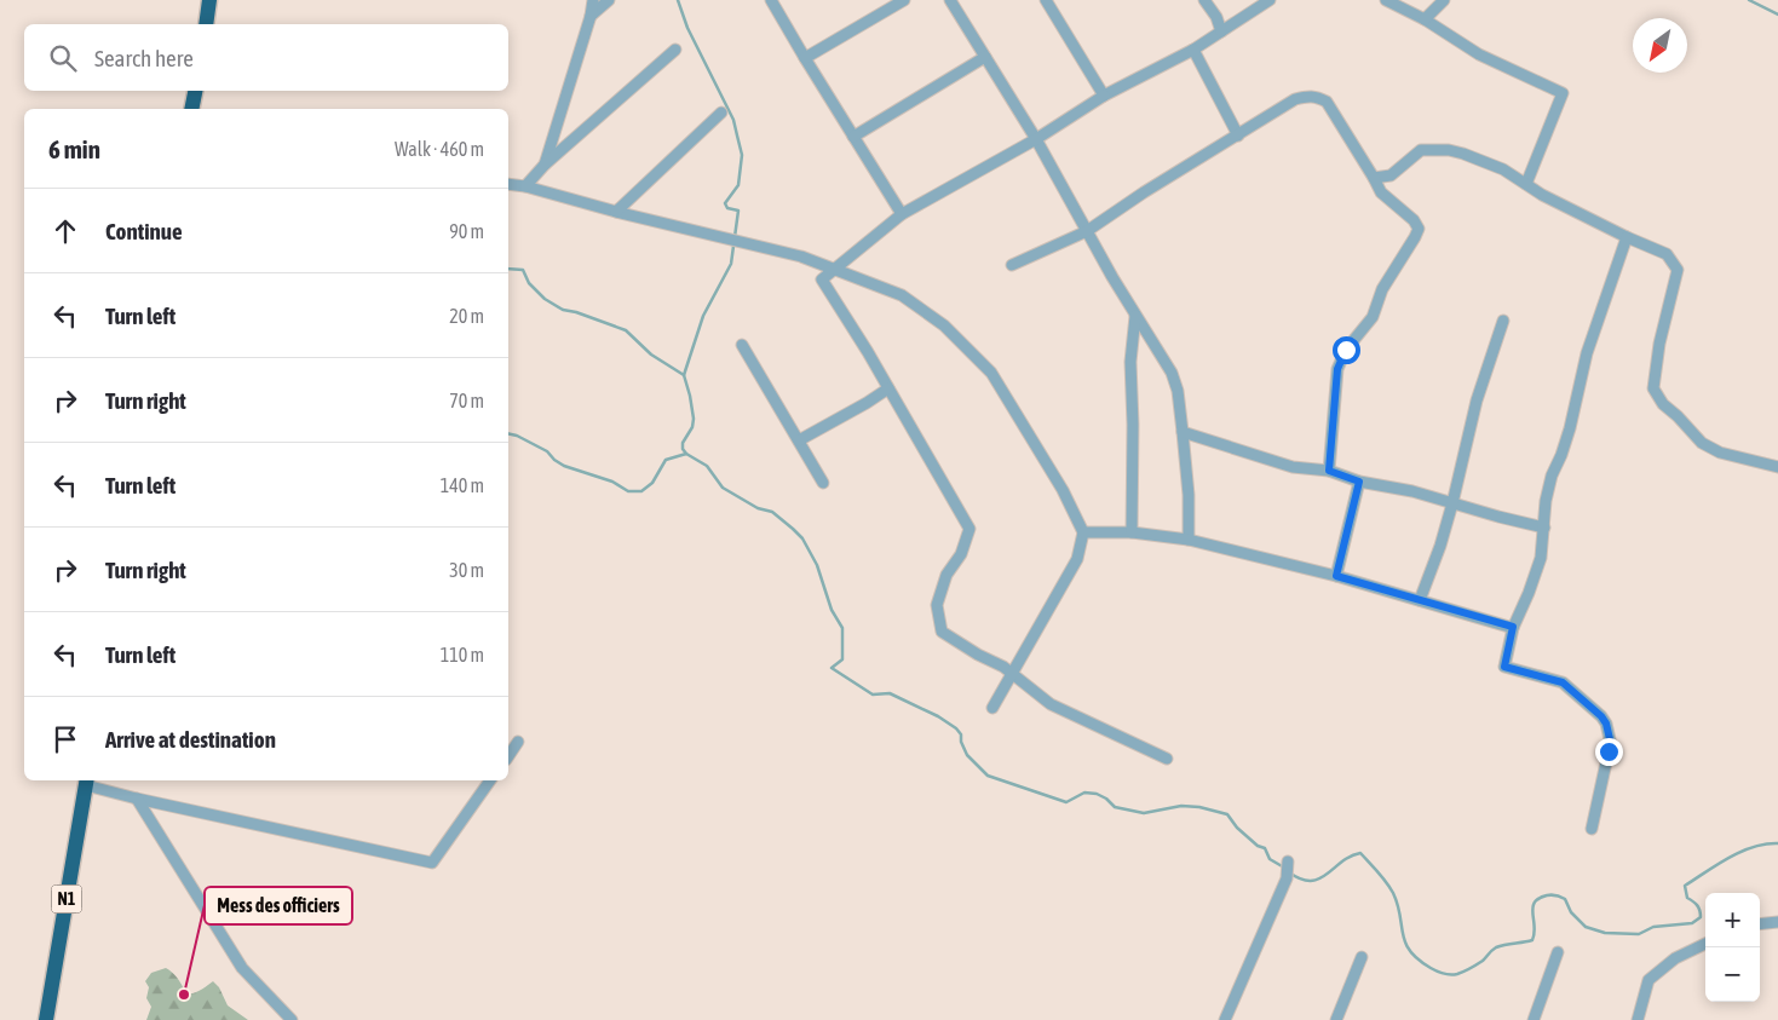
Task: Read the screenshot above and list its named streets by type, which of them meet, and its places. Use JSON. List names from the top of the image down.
{
  "streets": {
    "highway": ["N1"]
  },
  "places": ["Mess des officiers"],
  "north": "bottom left",
  "page": {
    "search": "Search here",
    "heading": ["6 min", "Walk · 460 m"],
    "list": [
      ["Continue", "90 m"],
      ["Turn left", "20 m"],
      ["Turn right", "70 m"],
      ["Turn left", "140 m"],
      ["Turn right", "30 m"],
      ["Turn left", "110 m"],
      "Arrive at destination"
    ],
    "map_buttons": ["+", "−"]
  }
}
